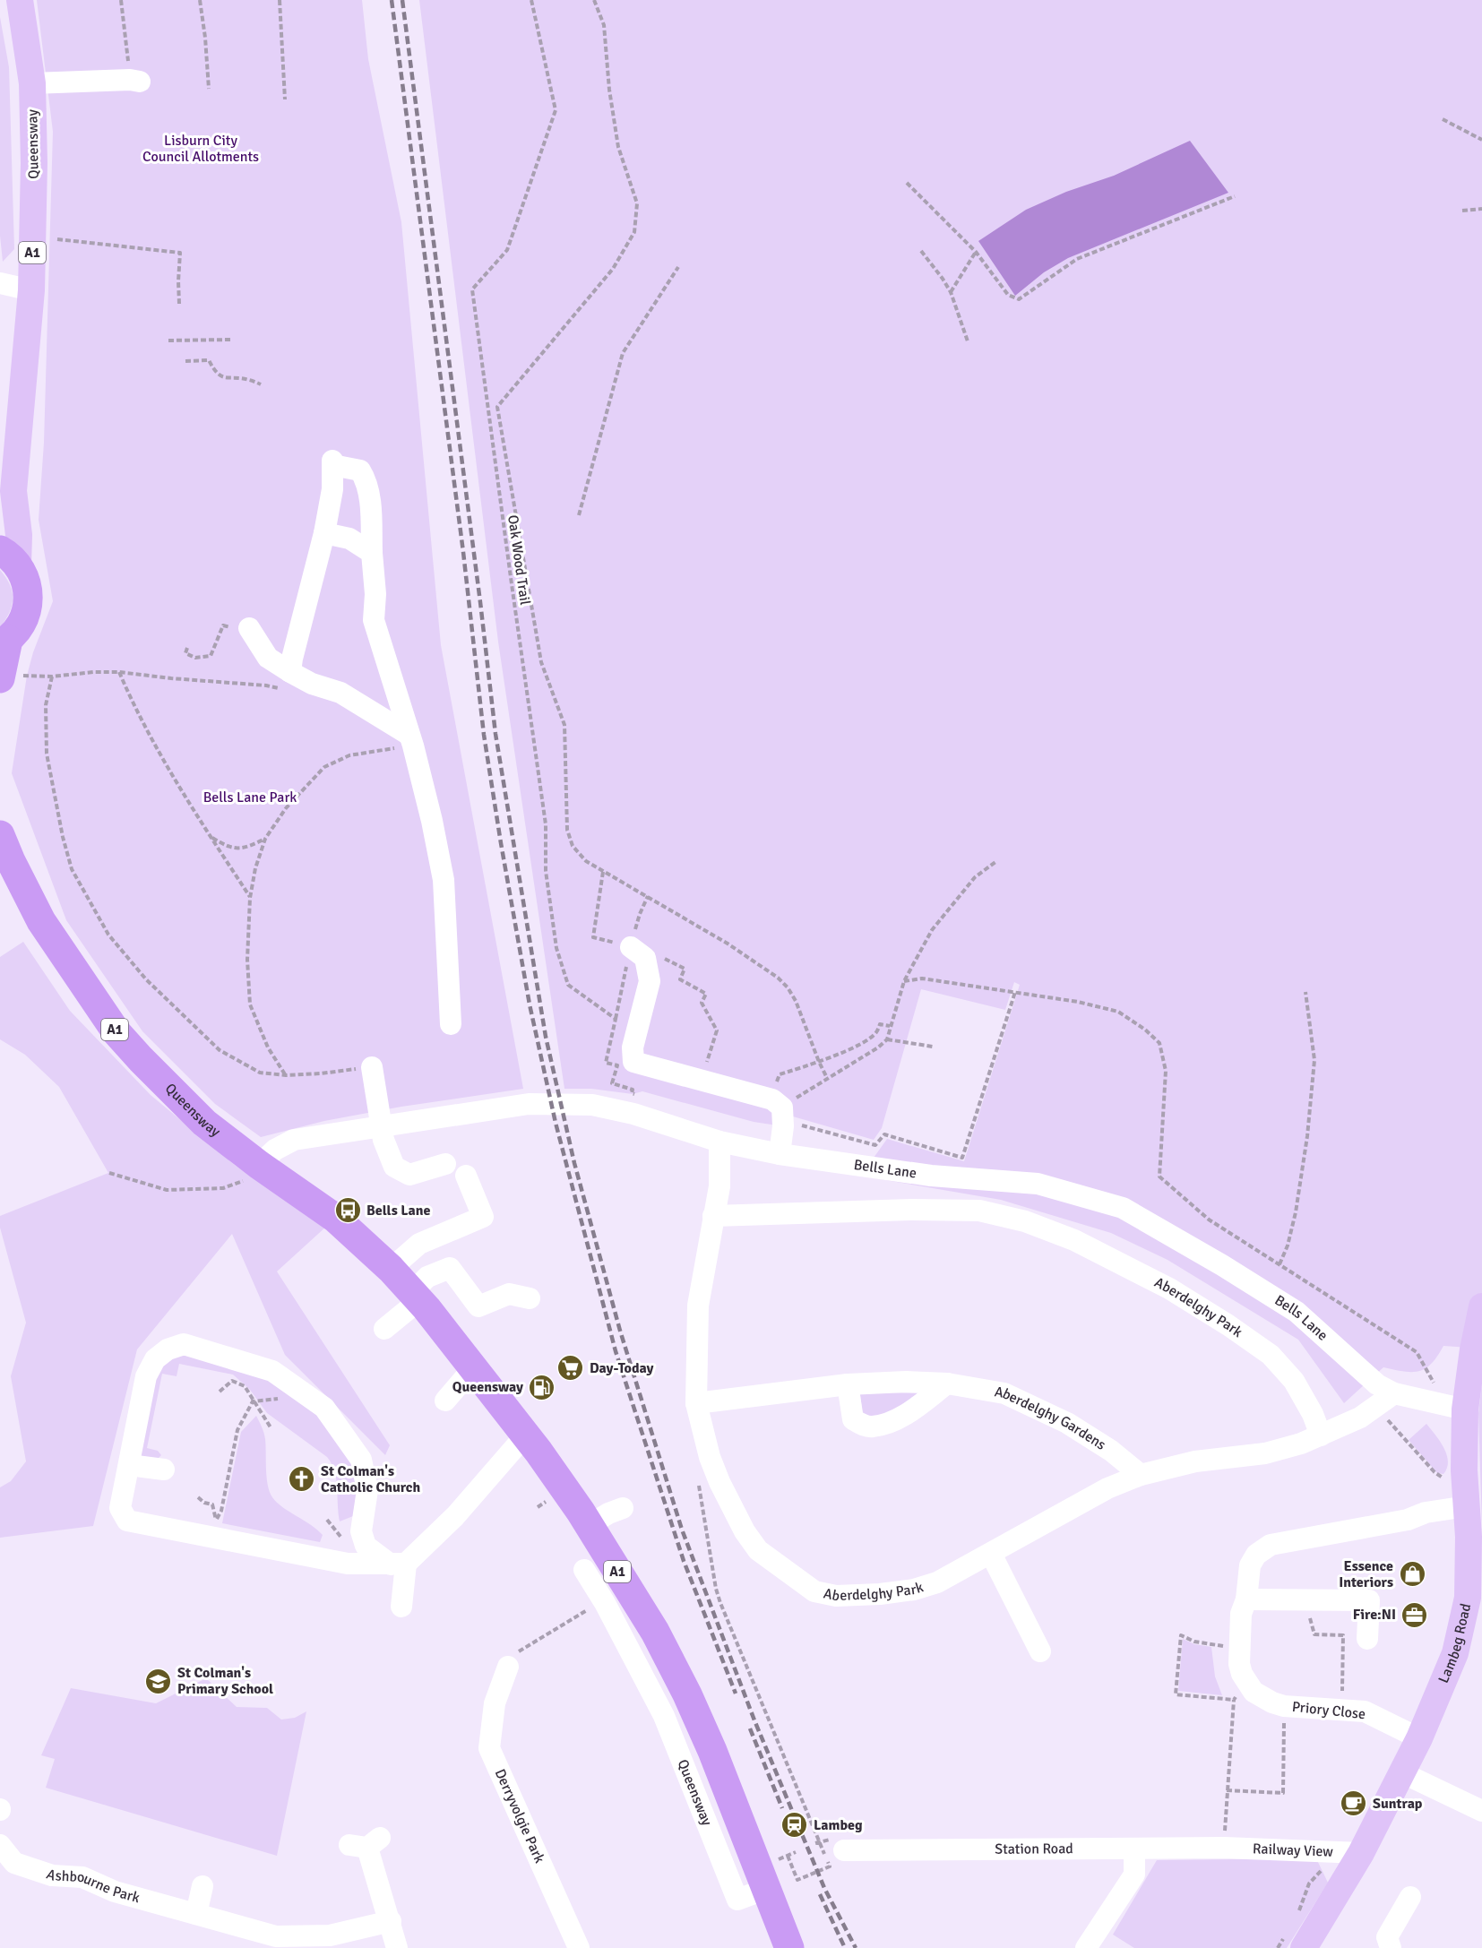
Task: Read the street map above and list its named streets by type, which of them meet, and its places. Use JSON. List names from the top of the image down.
{
  "streets": {
    "highway": ["Queensway", "A1"],
    "main road": ["Lambeg Road"],
    "street": [
      "Bells Lane",
      "Aberdelghy Park",
      "Aberdelghy Gardens",
      "Priory Close",
      "Derryvolgie Park",
      "Station Road",
      "Railway View",
      "Ashbourne Park"
    ],
    "path": ["Oak Wood Trail"]
  },
  "crossings": [
    ["Queensway", "A1"],
    ["Queensway", "Bells Lane"],
    ["Bells Lane", "Aberdelghy Park"],
    ["Bells Lane", "Lambeg Road"],
    ["Aberdelghy Park", "Aberdelghy Gardens"],
    ["Lambeg Road", "Priory Close"],
    ["Lambeg Road", "Railway View"],
    ["Station Road", "Railway View"]
  ],
  "parks": ["Lisburn City Council Allotments", "Bells Lane Park"],
  "places": {
    "bus stop": ["Bells Lane"],
    "supermarket": ["Day-Today"],
    "fuel station": ["Queensway"],
    "church": ["St Colman's Catholic Church"],
    "shop": ["Essence Interiors"],
    "office": ["Fire:NI"],
    "school or university": ["St Colman's Primary School"],
    "cafe": ["Suntrap"],
    "station": ["Lambeg"]
  }
}
